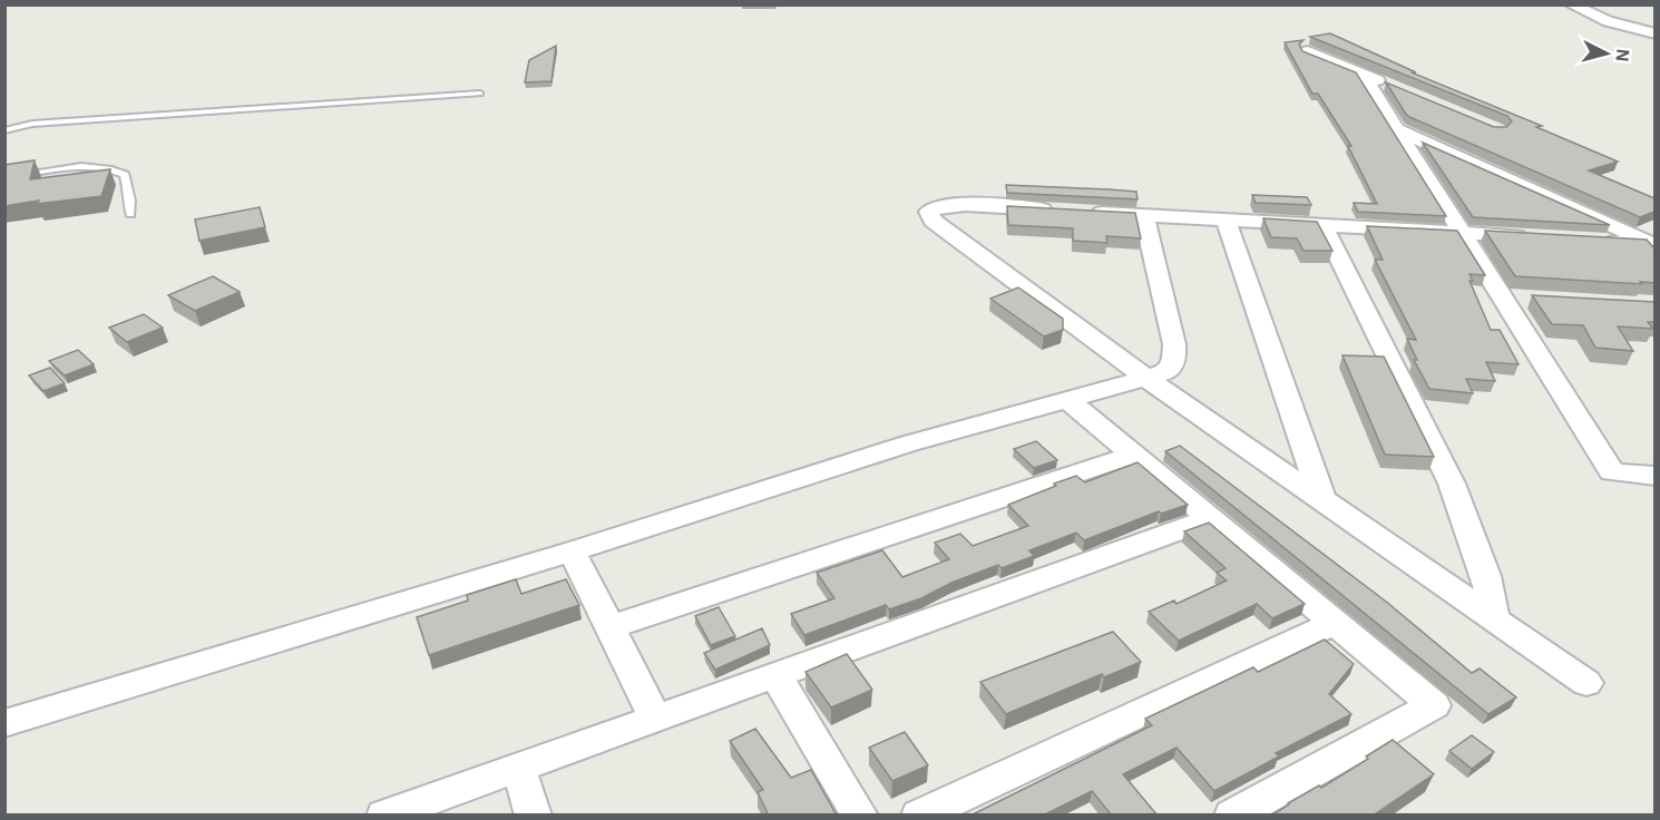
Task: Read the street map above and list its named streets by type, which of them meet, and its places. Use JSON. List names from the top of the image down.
{
  "north": "right"
}
